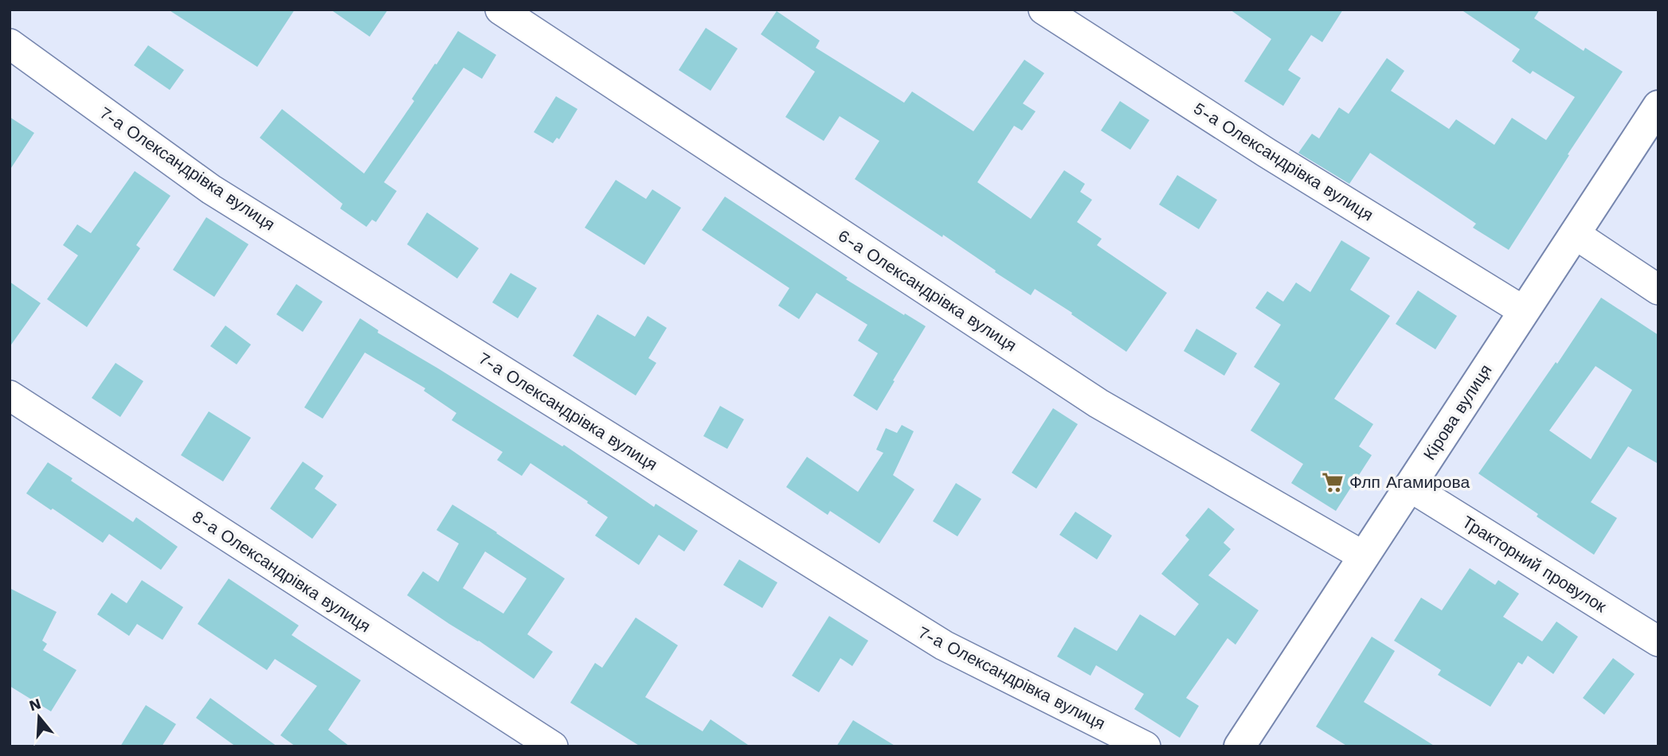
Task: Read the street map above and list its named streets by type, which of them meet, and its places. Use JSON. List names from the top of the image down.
{
  "streets": {
    "street": [
      "5-а Олександрівка вулиця",
      "7-а Олександрівка вулиця",
      "6-а Олександрівка вулиця",
      "Кірова вулиця",
      "Тракторний провулок",
      "8-а Олександрівка вулиця"
    ]
  },
  "crossings": [
    ["5-а Олександрівка вулиця", "Кірова вулиця"],
    ["6-а Олександрівка вулиця", "Кірова вулиця"],
    ["Кірова вулиця", "Тракторний провулок"]
  ],
  "places": {
    "supermarket": ["Флп Агамирова"]
  },
  "north": "top"
}
